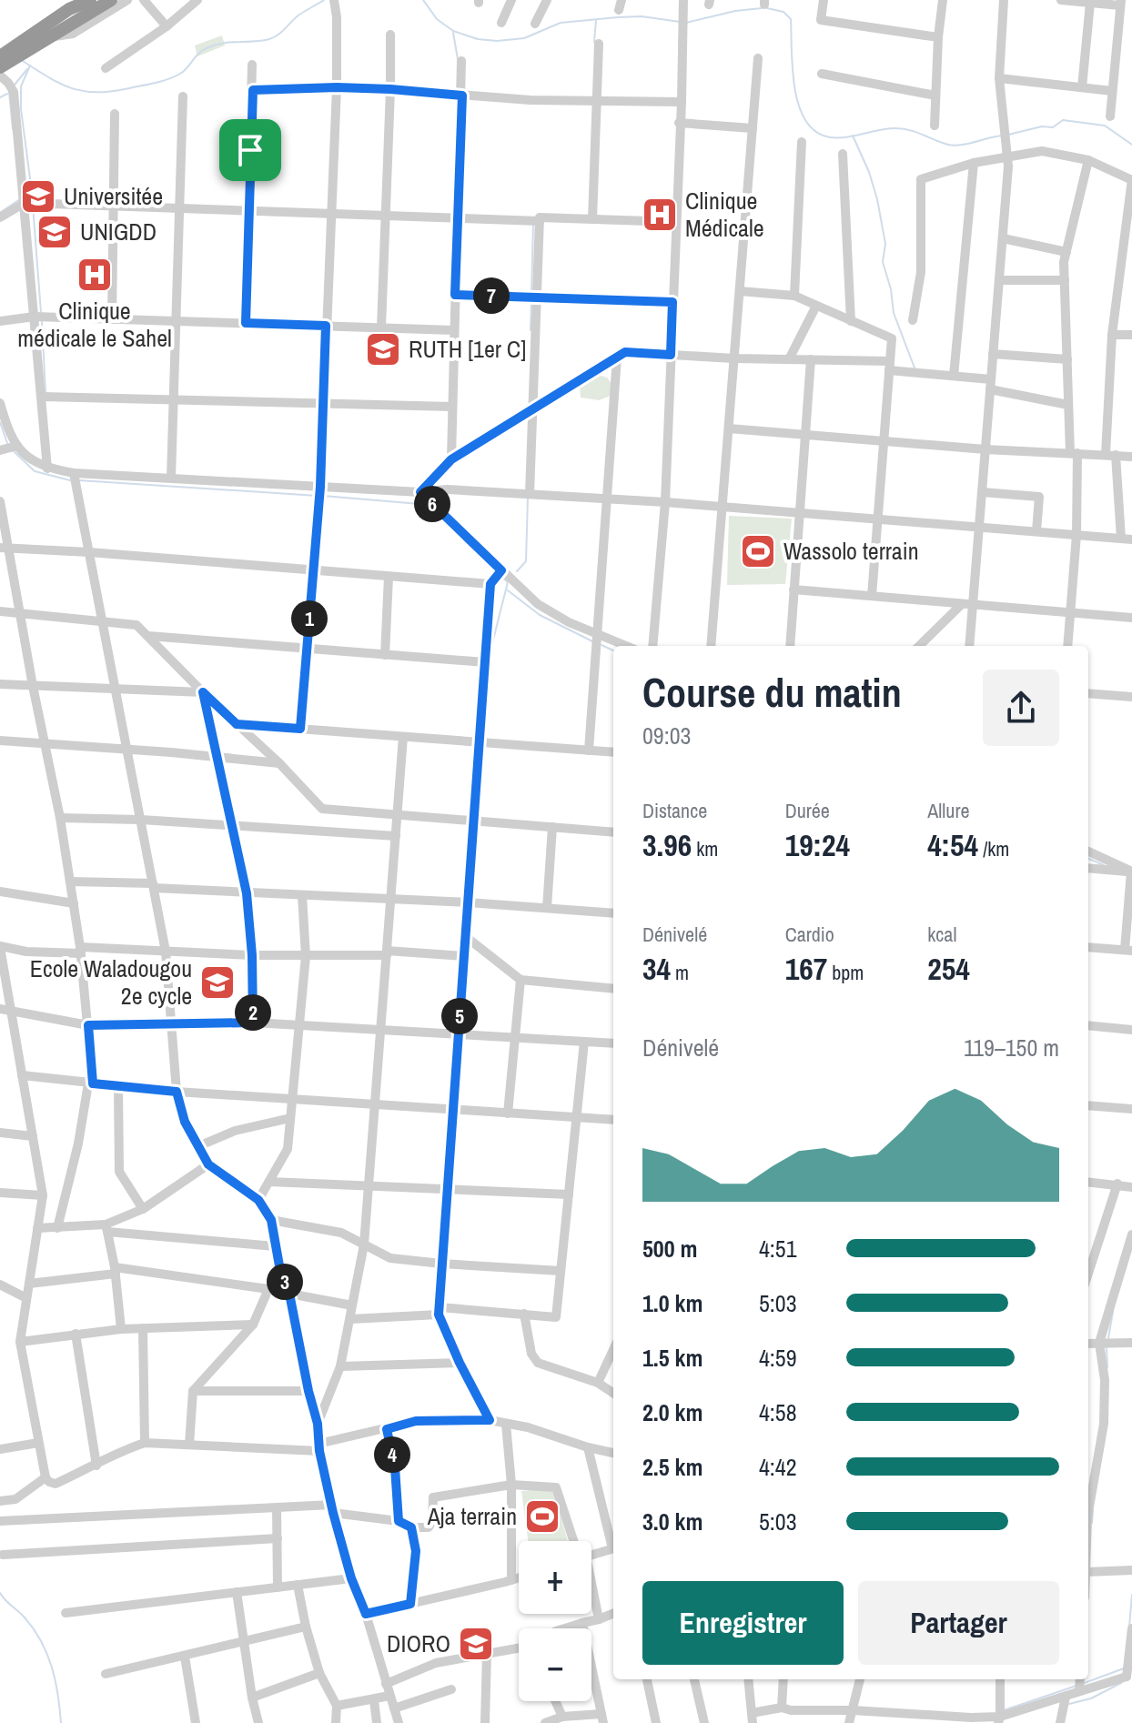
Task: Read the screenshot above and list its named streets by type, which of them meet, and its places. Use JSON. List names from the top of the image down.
{
  "places": {
    "school or university": [
      "Universitée",
      "UNIGDD",
      "RUTH [1er C]",
      "Ecole Waladougou 2e cycle",
      "DIORO"
    ],
    "hospital": ["Clinique Médicale", "Clinique médicale le Sahel"],
    "sports": ["Wassolo terrain", "Aja terrain"]
  },
  "page": {
    "pins": [
      "7",
      "6",
      "1",
      "2",
      "5",
      "3",
      "4"
    ],
    "heading": ["Course du matin", "09:03"],
    "stats": [
      ["Distance", "3.96 km"],
      ["Durée", "19:24"],
      ["Allure", "4:54 /km"],
      ["Dénivelé", "34 m"],
      ["Cardio", "167 bpm"],
      ["kcal", "254"]
    ],
    "chart": ["Dénivelé", "119–150 m"],
    "list": [
      {
        "name": "500 m",
        "note": "4:51"
      },
      {
        "name": "1.0 km",
        "note": "5:03"
      },
      {
        "name": "1.5 km",
        "note": "4:59"
      },
      {
        "name": "2.0 km",
        "note": "4:58"
      },
      {
        "name": "2.5 km",
        "note": "4:42"
      },
      {
        "name": "3.0 km",
        "note": "5:03"
      }
    ],
    "map_buttons": ["+", "−"],
    "buttons": ["Enregistrer", "Partager"]
  }
}
